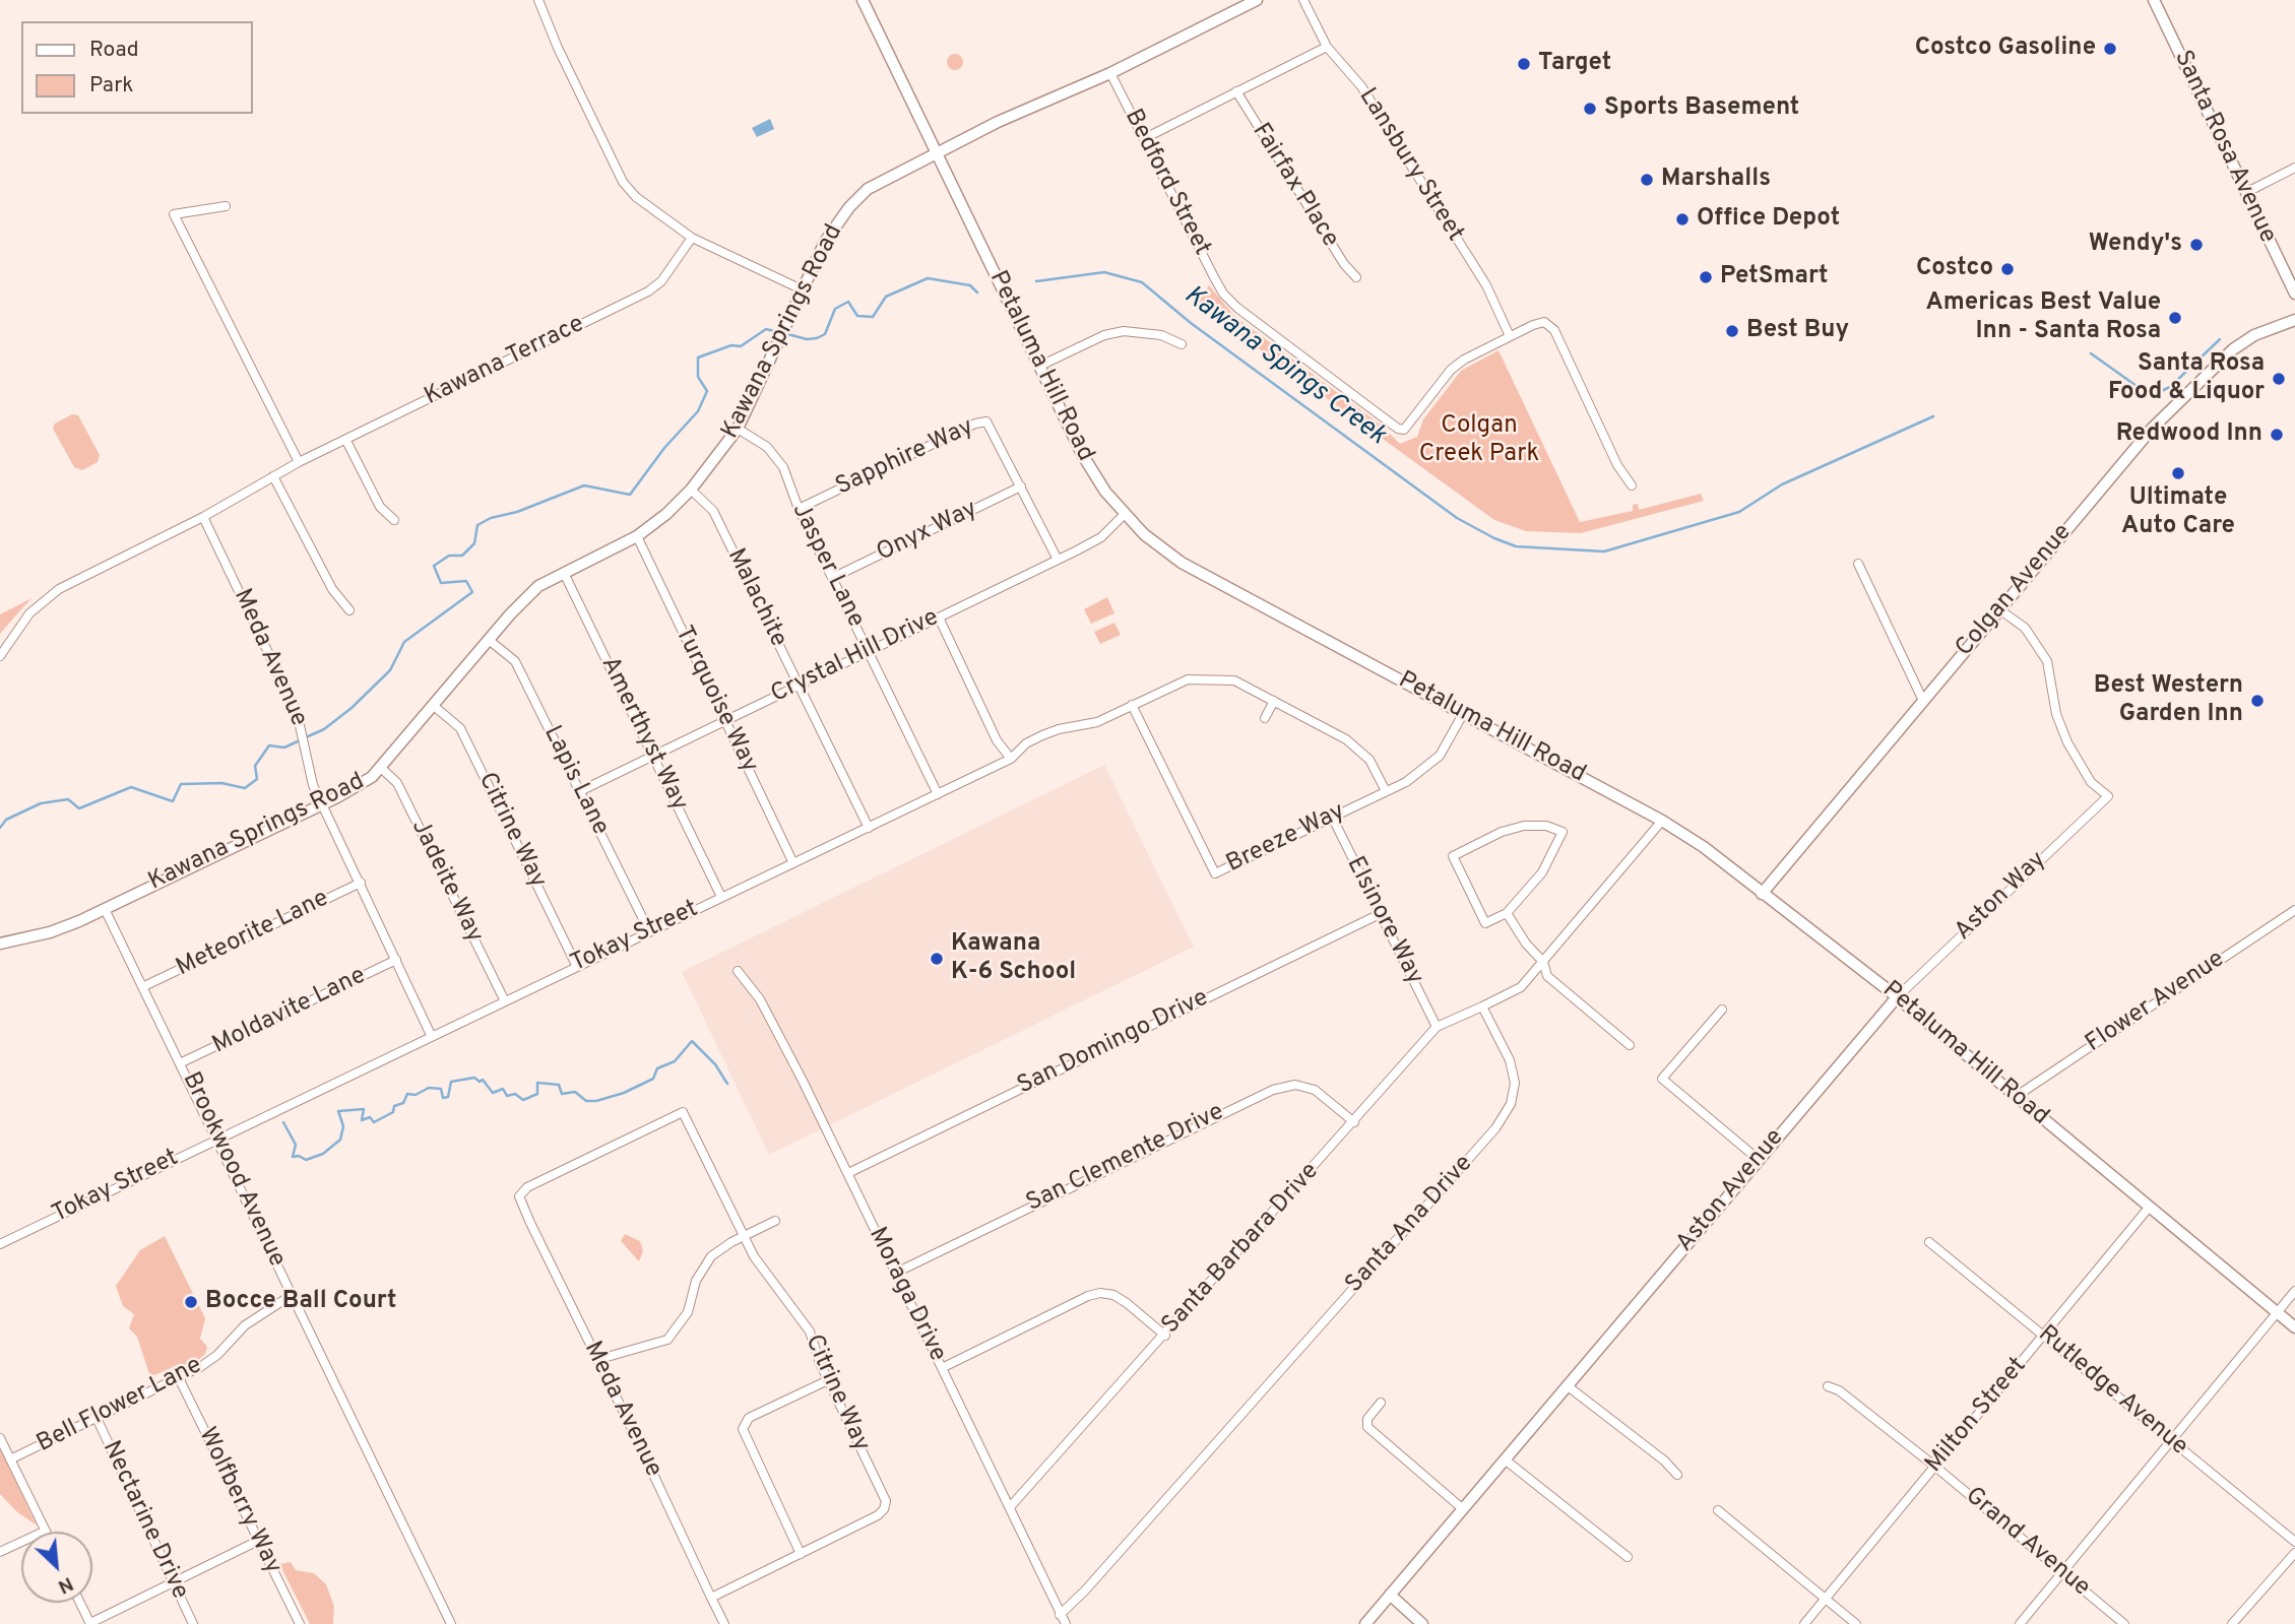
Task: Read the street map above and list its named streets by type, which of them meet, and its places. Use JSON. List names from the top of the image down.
{
  "streets": {
    "main road": [
      "Santa Rosa Avenue",
      "Kawana Springs Road",
      "Petaluma Hill Road",
      "Colgan Avenue",
      "Aston Avenue"
    ],
    "street": [
      "Lansbury Street",
      "Bedford Street",
      "Fairfax Place",
      "Kawana Terrace",
      "Sapphire Way",
      "Onyx Way",
      "Jasper Lane",
      "Malachite",
      "Crystal Hill Drive",
      "Meda Avenue",
      "Turquoise Way",
      "Amerthyst Way",
      "Lapis Lane",
      "Citrine Way",
      "Breeze Way",
      "Jadeite Way",
      "Aston Way",
      "Elsinore Way",
      "Meteorite Lane",
      "Tokay Street",
      "Flower Avenue",
      "Moldavite Lane",
      "San Domingo Drive",
      "San Clemente Drive",
      "Brookwood Avenue",
      "Santa Ana Drive",
      "Santa Barbara Drive",
      "Moraga Drive",
      "Rutledge Avenue",
      "Bell Flower Lane",
      "Milton Street",
      "Wolfberry Way",
      "Nectarine Drive",
      "Grand Avenue"
    ]
  },
  "crossings": [
    ["Lansbury Street", "Bedford Street"],
    ["Bedford Street", "Kawana Springs Road"],
    ["Kawana Springs Road", "Petaluma Hill Road"],
    ["Kawana Springs Road", "Jasper Lane"],
    ["Kawana Springs Road", "Malachite"],
    ["Kawana Springs Road", "Meda Avenue"],
    ["Kawana Springs Road", "Turquoise Way"],
    ["Kawana Springs Road", "Amerthyst Way"],
    ["Kawana Springs Road", "Lapis Lane"],
    ["Kawana Springs Road", "Citrine Way"],
    ["Kawana Springs Road", "Jadeite Way"],
    ["Kawana Springs Road", "Brookwood Avenue"],
    ["Kawana Terrace", "Meda Avenue"],
    ["Petaluma Hill Road", "Colgan Avenue"],
    ["Petaluma Hill Road", "Crystal Hill Drive"],
    ["Petaluma Hill Road", "Breeze Way"],
    ["Petaluma Hill Road", "Aston Way"],
    ["Petaluma Hill Road", "Flower Avenue"],
    ["Petaluma Hill Road", "Aston Avenue"],
    ["Petaluma Hill Road", "Milton Street"],
    ["Sapphire Way", "Onyx Way"],
    ["Sapphire Way", "Jasper Lane"],
    ["Sapphire Way", "Crystal Hill Drive"],
    ["Onyx Way", "Jasper Lane"],
    ["Jasper Lane", "Crystal Hill Drive"],
    ["Jasper Lane", "Tokay Street"],
    ["Colgan Avenue", "Aston Way"],
    ["Malachite", "Crystal Hill Drive"],
    ["Malachite", "Tokay Street"],
    ["Crystal Hill Drive", "Turquoise Way"],
    ["Crystal Hill Drive", "Amerthyst Way"],
    ["Crystal Hill Drive", "Lapis Lane"],
    ["Meda Avenue", "Citrine Way"],
    ["Meda Avenue", "Meteorite Lane"],
    ["Meda Avenue", "Tokay Street"],
    ["Meda Avenue", "Moldavite Lane"],
    ["Turquoise Way", "Tokay Street"],
    ["Amerthyst Way", "Tokay Street"],
    ["Lapis Lane", "Tokay Street"],
    ["Citrine Way", "Tokay Street"],
    ["Breeze Way", "Elsinore Way"],
    ["Breeze Way", "Tokay Street"],
    ["Jadeite Way", "Tokay Street"],
    ["Aston Way", "Aston Avenue"],
    ["Elsinore Way", "San Domingo Drive"],
    ["Elsinore Way", "Santa Barbara Drive"],
    ["Meteorite Lane", "Brookwood Avenue"],
    ["Tokay Street", "Brookwood Avenue"],
    ["Moldavite Lane", "Brookwood Avenue"],
    ["San Domingo Drive", "Moraga Drive"],
    ["San Clemente Drive", "Santa Barbara Drive"],
    ["San Clemente Drive", "Moraga Drive"],
    ["Brookwood Avenue", "Bell Flower Lane"],
    ["Santa Ana Drive", "Santa Barbara Drive"],
    ["Santa Ana Drive", "Moraga Drive"],
    ["Santa Barbara Drive", "Moraga Drive"],
    ["Rutledge Avenue", "Milton Street"],
    ["Bell Flower Lane", "Wolfberry Way"],
    ["Bell Flower Lane", "Nectarine Drive"],
    ["Milton Street", "Grand Avenue"]
  ],
  "water": ["Kawana Spings Creek"],
  "parks": ["Colgan Creek Park"],
  "places": [
    "Costco Gasoline",
    "Target",
    "Sports Basement",
    "Marshalls",
    "Office Depot",
    "Wendy's",
    "Costco",
    "PetSmart",
    "Americas Best Value Inn - Santa Rosa",
    "Best Buy",
    "Santa Rosa Food & Liquor",
    "Redwood Inn",
    "Ultimate Auto Care",
    "Best Western Garden Inn",
    "Kawana K-6 School",
    "Bocce Ball Court"
  ],
  "legend": ["Road", "Park"],
  "north": "bottom right"
}
